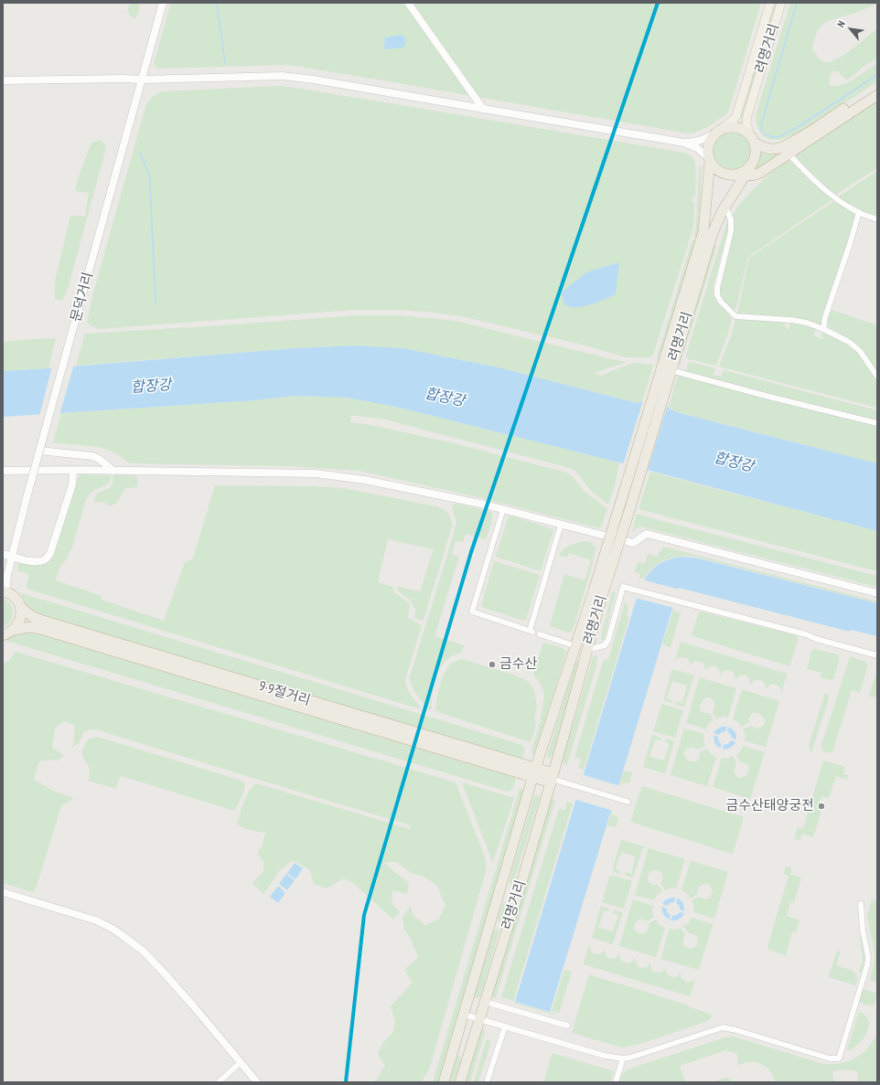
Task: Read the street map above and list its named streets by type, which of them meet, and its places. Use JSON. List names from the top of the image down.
{
  "streets": {
    "highway": ["려명거리", "9·9절거리"],
    "street": ["문덕거리"]
  },
  "crossings": [
    ["려명거리", "9·9절거리"],
    ["문덕거리", "9·9절거리"]
  ],
  "water": ["합장강"],
  "places": ["금수산", "금수산태양궁전"],
  "north": "top left"
}
